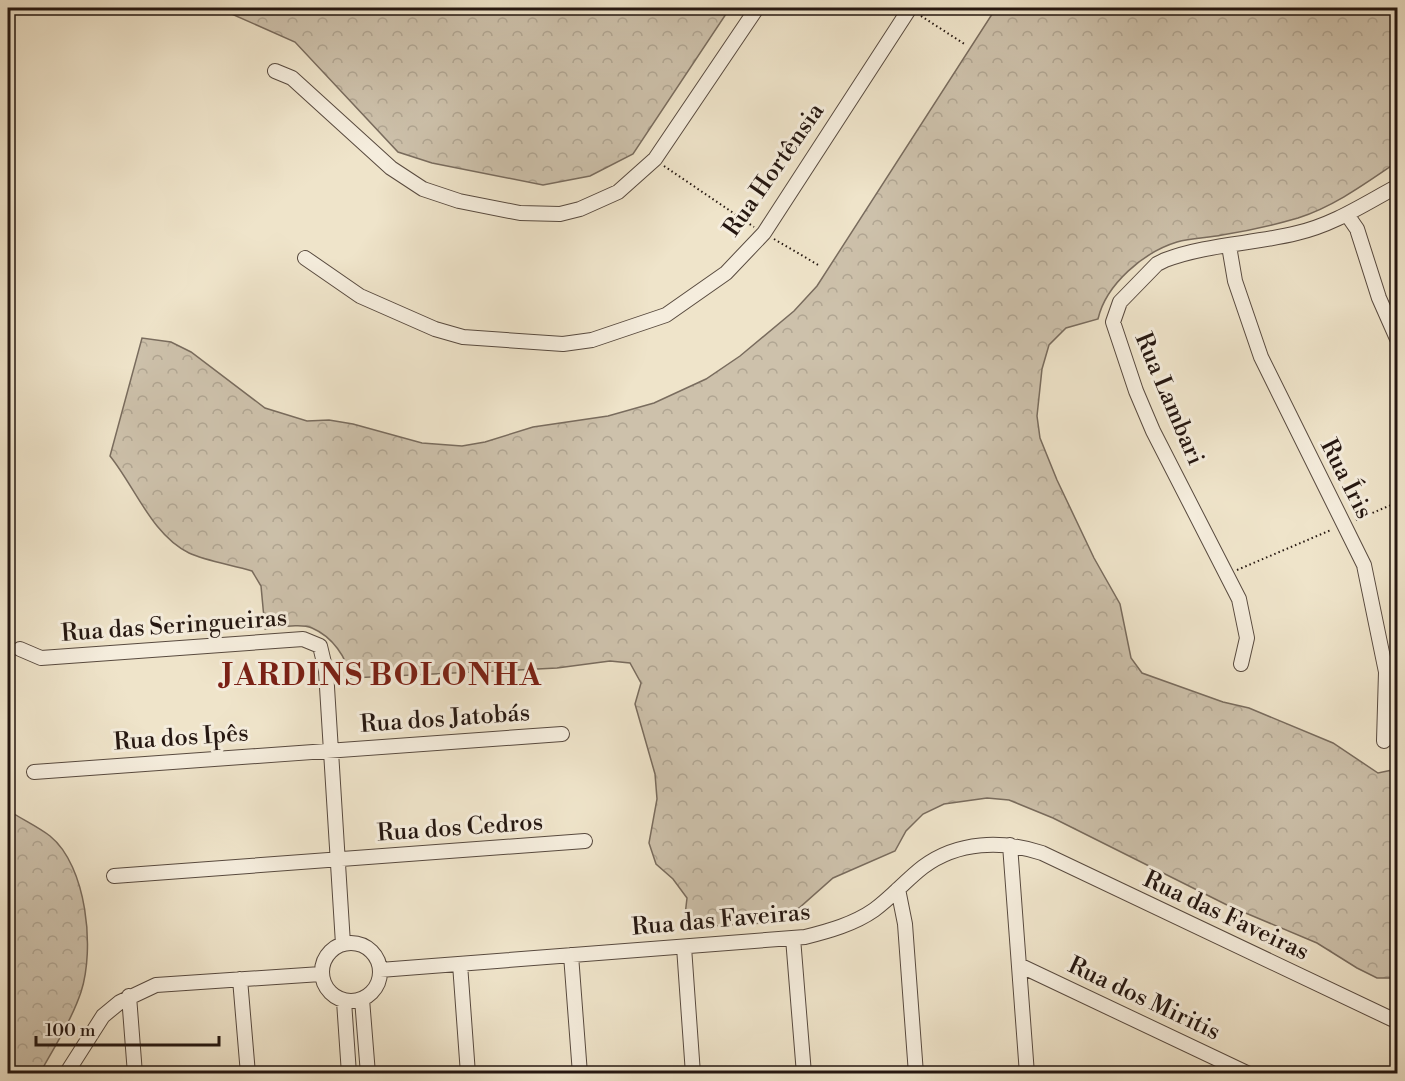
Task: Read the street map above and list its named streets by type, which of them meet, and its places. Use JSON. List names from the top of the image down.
{
  "streets": {
    "street": [
      "Rua Hortênsia",
      "Rua Lambari",
      "Rua Íris",
      "Rua das Seringueiras",
      "Rua dos Jatobás",
      "Rua dos Ipês",
      "Rua dos Cedros",
      "Rua das Faveiras",
      "Rua dos Miritis"
    ]
  },
  "crossings": [
    ["Rua Lambari", "Rua Íris"],
    ["Rua das Seringueiras", "Rua dos Jatobás"],
    ["Rua das Seringueiras", "Rua dos Ipês"],
    ["Rua das Seringueiras", "Rua dos Cedros"],
    ["Rua das Seringueiras", "Rua das Faveiras"],
    ["Rua dos Jatobás", "Rua dos Ipês"]
  ],
  "districts": ["JARDINS BOLONHA"],
  "scale_bar": "100 m"
}
